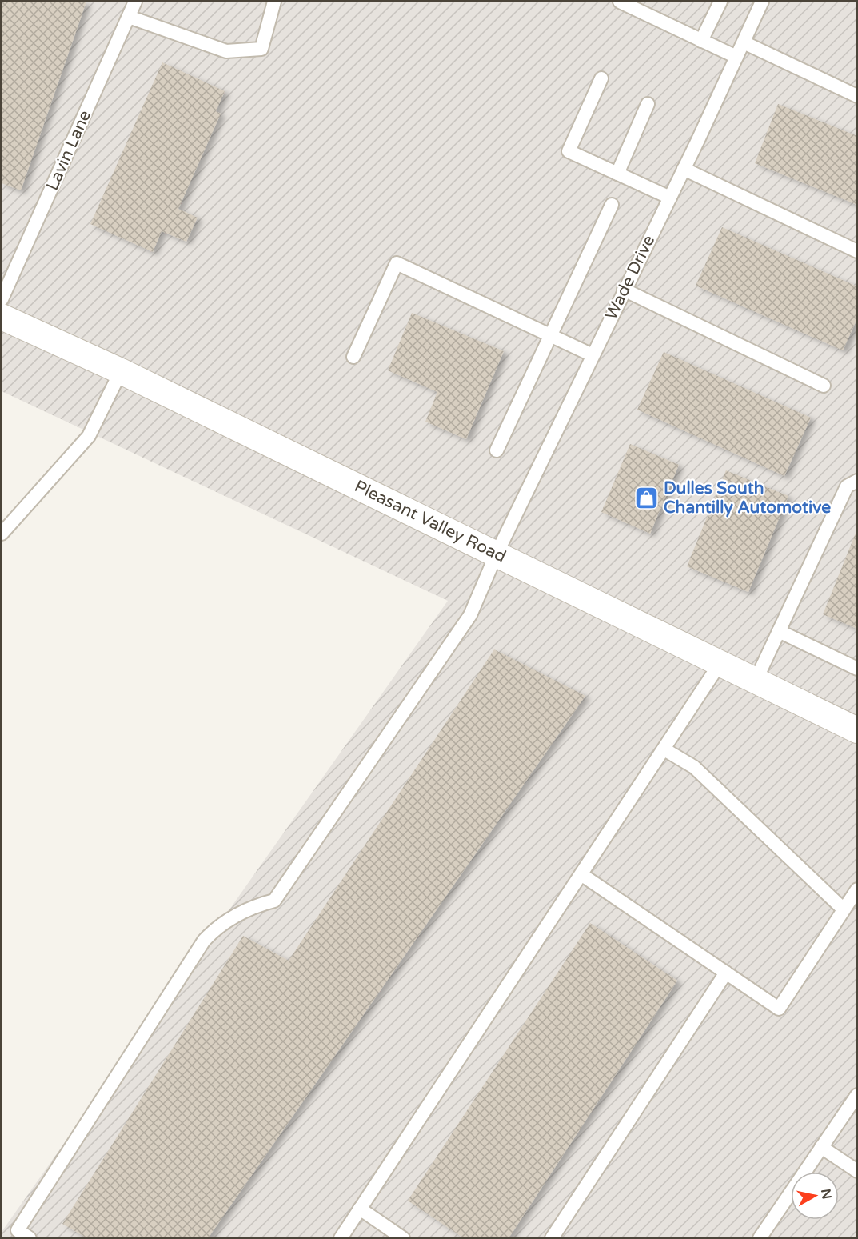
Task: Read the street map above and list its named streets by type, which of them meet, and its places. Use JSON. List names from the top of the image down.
{
  "streets": {
    "street": ["Pleasant Valley Road"],
    "lane": ["Lavin Lane", "Wade Drive"]
  },
  "crossings": [
    ["Wade Drive", "Pleasant Valley Road"]
  ],
  "places": {
    "shop": ["Dulles South Chantilly Automotive"]
  },
  "north": "right"
}
